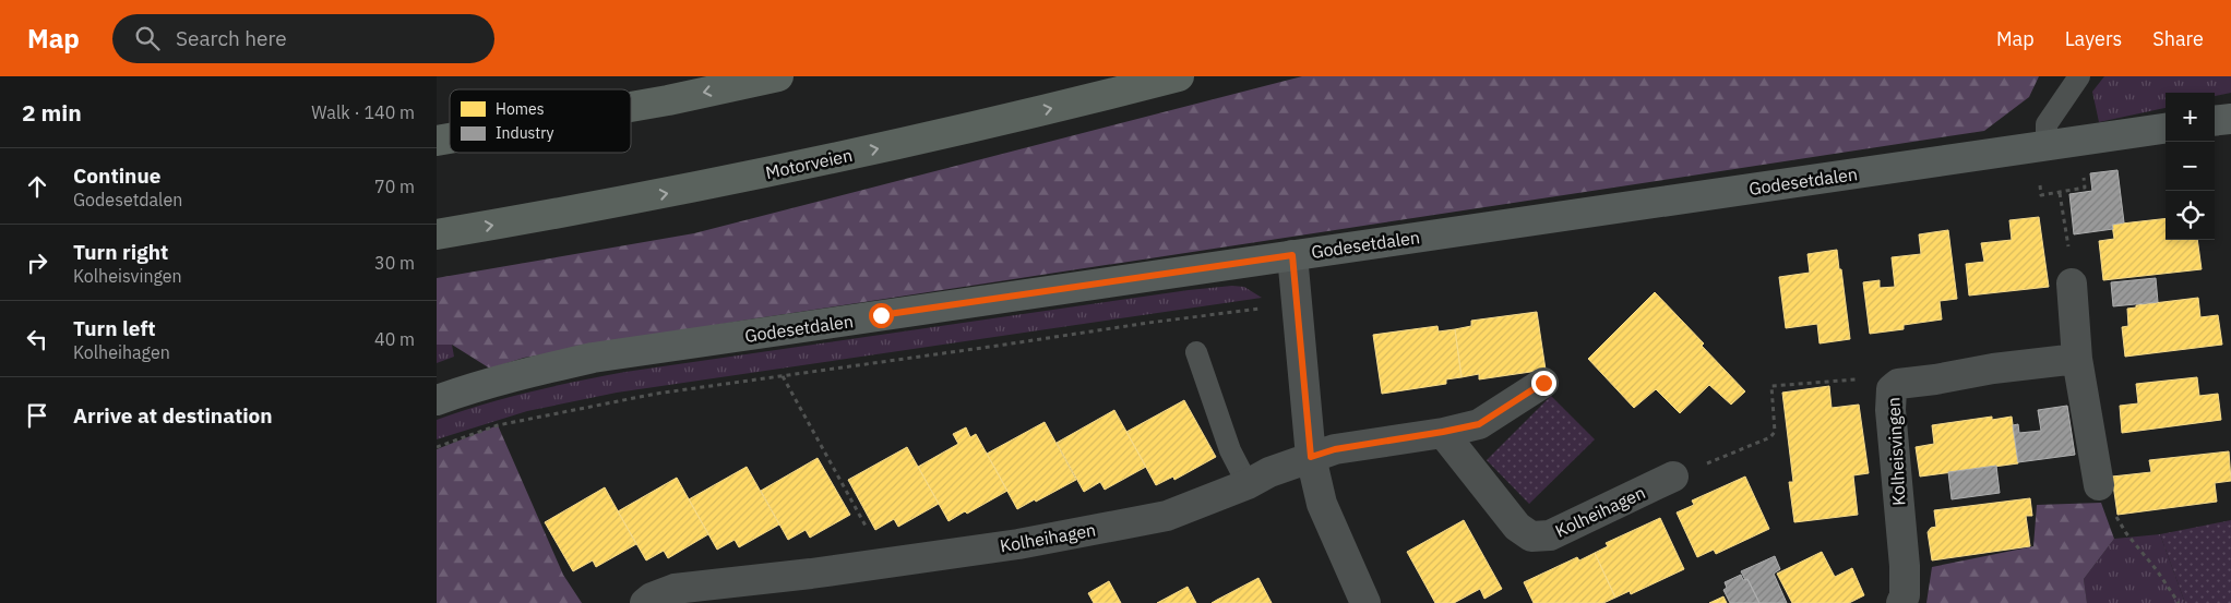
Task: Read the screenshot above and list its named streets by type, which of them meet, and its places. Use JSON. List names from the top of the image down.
{
  "streets": {
    "highway": ["Motorveien"],
    "main road": ["Godesetdalen"],
    "street": ["Kolheisvingen", "Kolheihagen"]
  },
  "one_way": ["Motorveien"],
  "legend": ["Homes", "Industry"],
  "page": {
    "header": "Map",
    "search": "Search here",
    "nav": ["Map", "Layers", "Share"],
    "heading": ["2 min", "Walk · 140 m"],
    "map_buttons": ["+", "−"],
    "list": [
      ["Continue", "Godesetdalen", "70 m"],
      ["Turn right", "Kolheisvingen", "30 m"],
      ["Turn left", "Kolheihagen", "40 m"],
      "Arrive at destination"
    ]
  }
}
